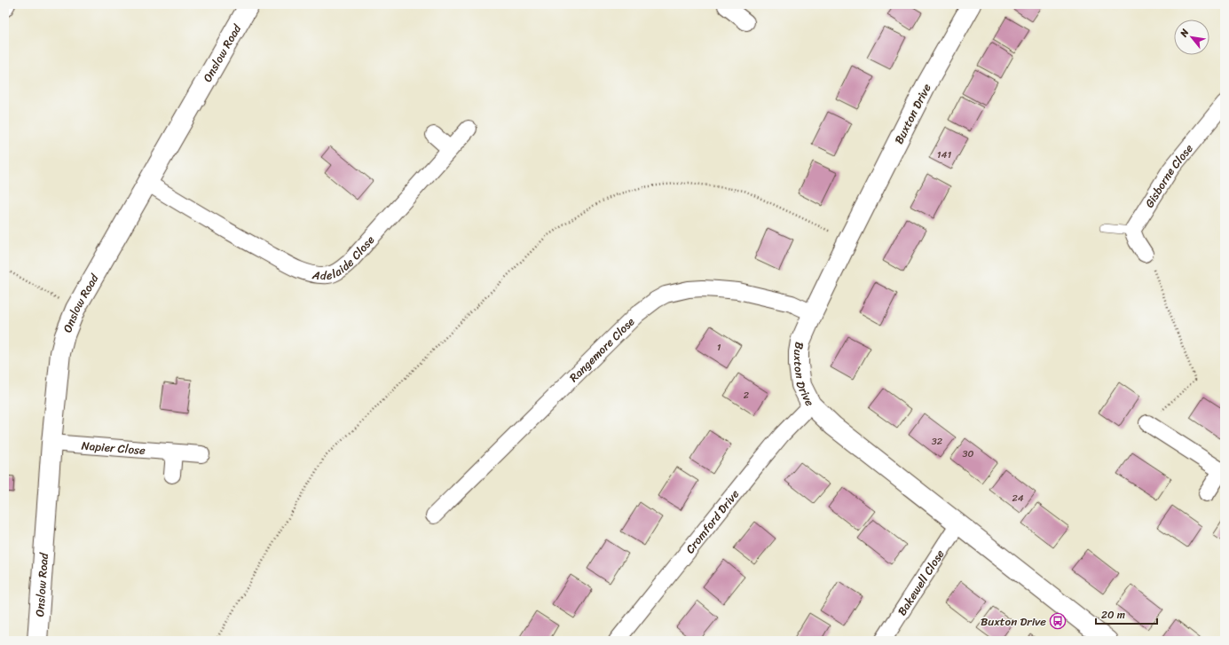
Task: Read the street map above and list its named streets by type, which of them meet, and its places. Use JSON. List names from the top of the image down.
{
  "streets": {
    "street": [
      "Onslow Road",
      "Buxton Drive",
      "Gisborne Close",
      "Adelaide Close",
      "Rangemore Close",
      "Napier Close",
      "Cromford Drive",
      "Bakewell Close"
    ]
  },
  "crossings": [
    ["Onslow Road", "Adelaide Close"],
    ["Onslow Road", "Napier Close"],
    ["Buxton Drive", "Rangemore Close"],
    ["Buxton Drive", "Cromford Drive"],
    ["Buxton Drive", "Bakewell Close"]
  ],
  "places": {
    "bus stop": ["Buxton Drive"]
  },
  "house_numbers": [
    "141",
    "1",
    "2",
    "32",
    "30",
    "24"
  ],
  "scale_bar": "20 m",
  "north": "top left"
}
